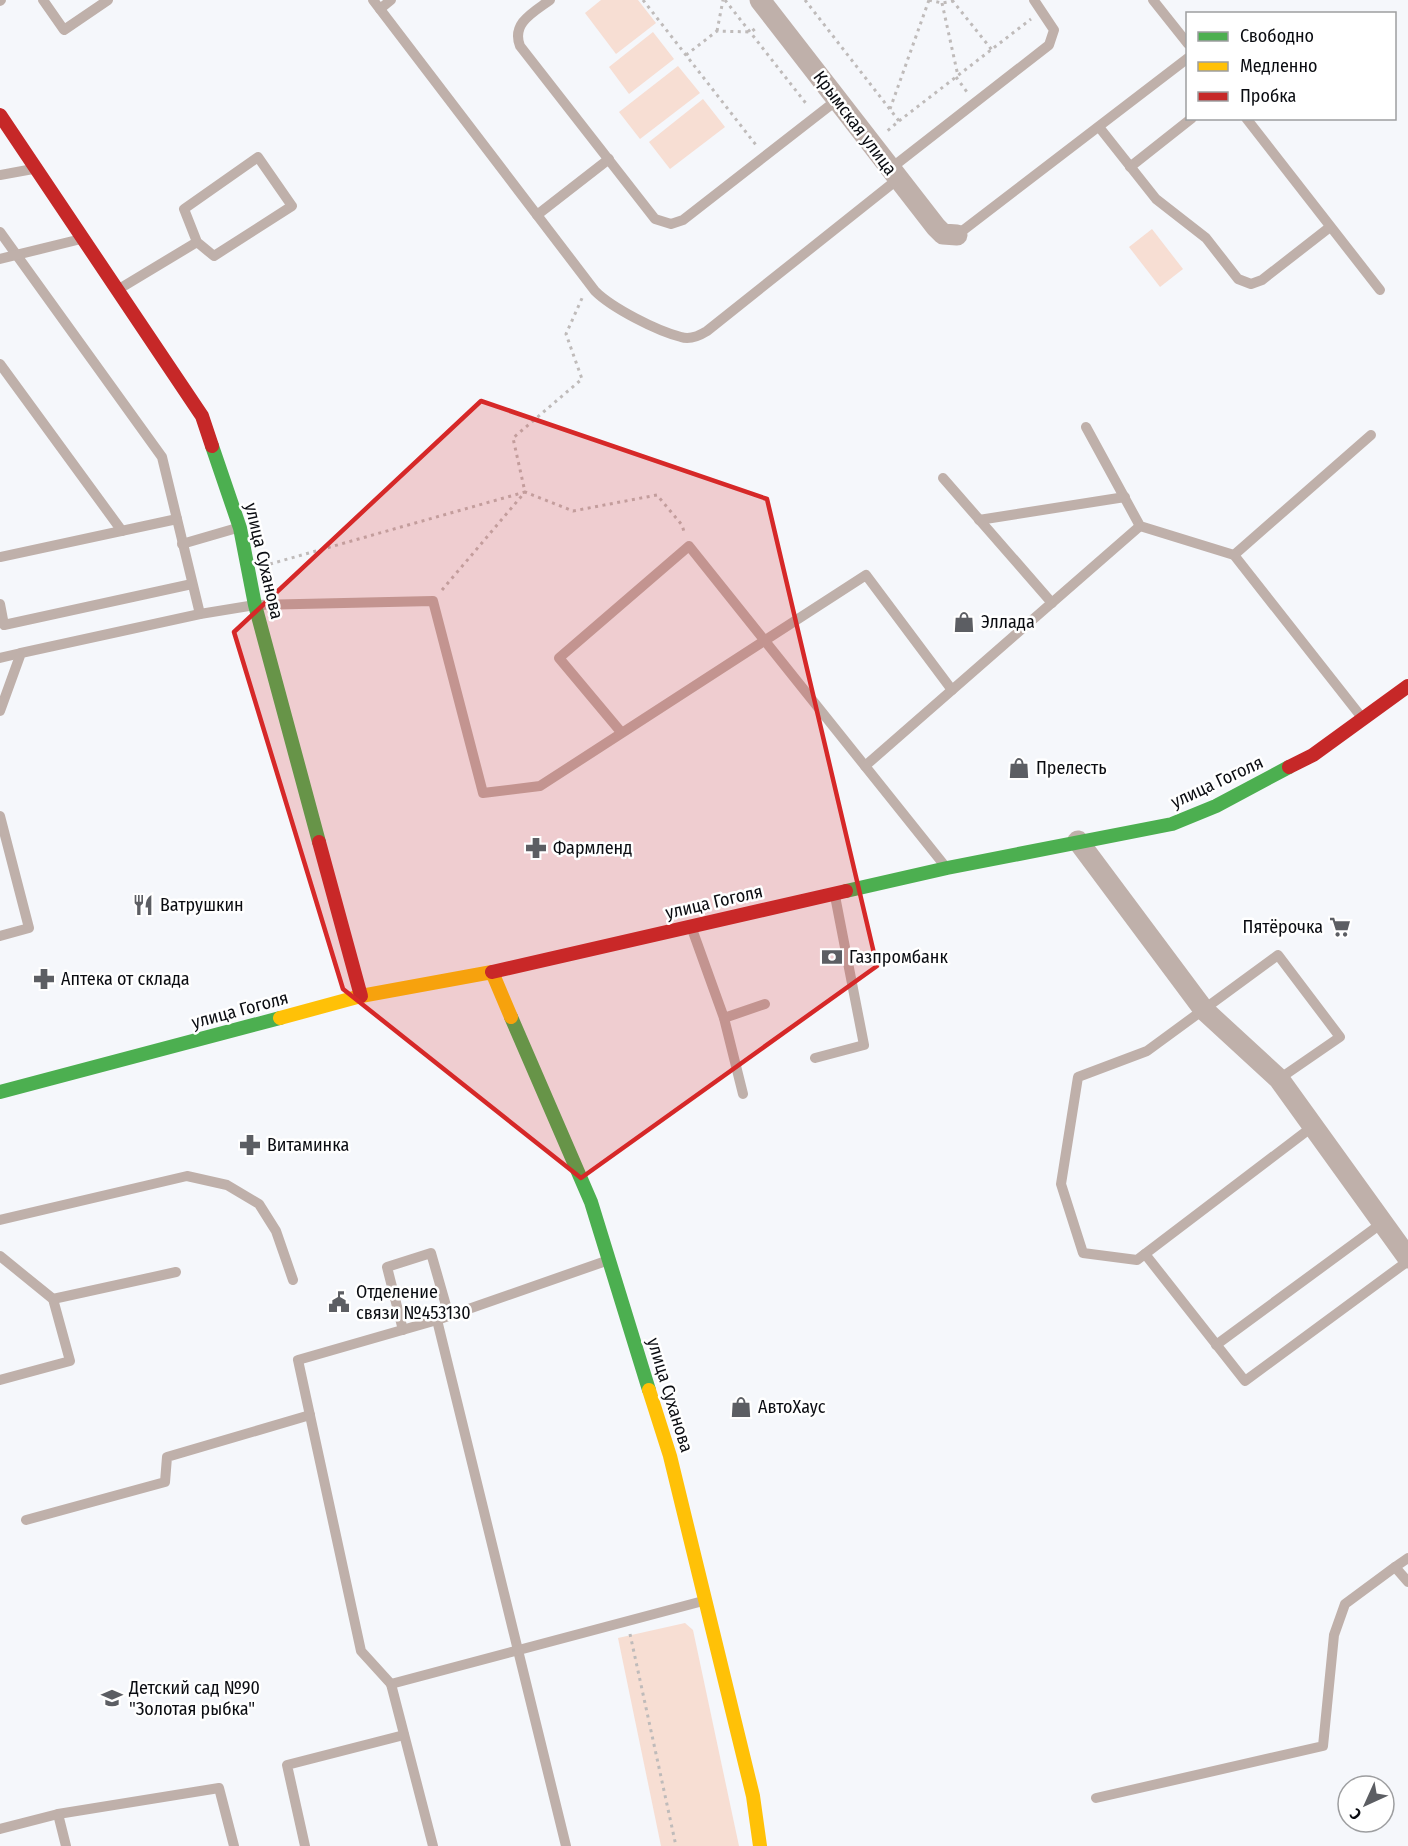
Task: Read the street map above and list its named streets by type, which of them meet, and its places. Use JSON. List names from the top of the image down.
{
  "streets": {
    "street": ["Крымская улица", "улица Суханова", "улица Гоголя"]
  },
  "crossings": [
    ["улица Суханова", "улица Гоголя"]
  ],
  "places": {
    "shop": ["Эллада", "Прелесть", "АвтоХаус"],
    "pharmacy": ["Фармленд", "Аптека от склада", "Витаминка"],
    "restaurant": ["Ватрушкин"],
    "supermarket": ["Пятёрочка"],
    "bank": ["Газпромбанк"],
    "public building": ["Отделение связи №453130"],
    "school or university": ["Детский сад №90 \"Золотая рыбка\""]
  },
  "legend": ["Свободно", "Медленно", "Пробка"],
  "north": "bottom left"
}
